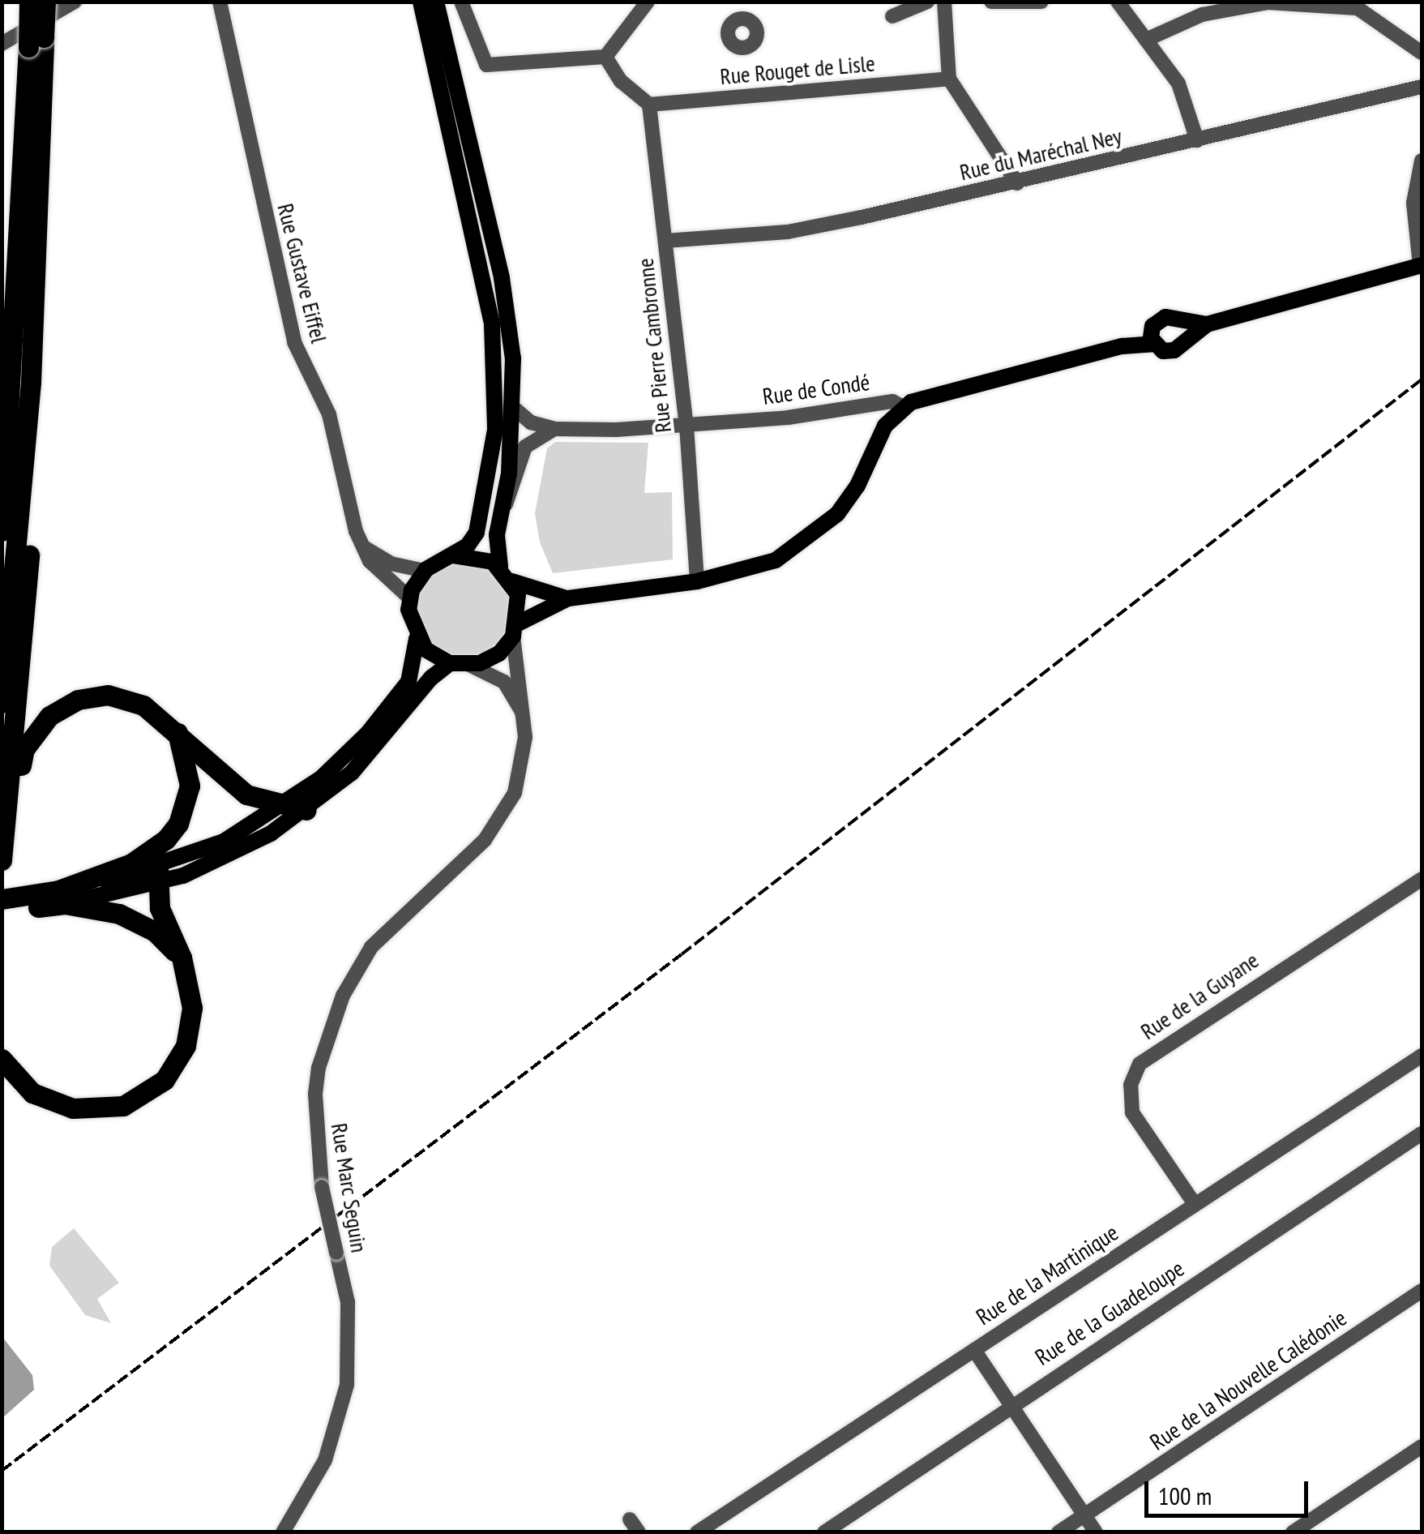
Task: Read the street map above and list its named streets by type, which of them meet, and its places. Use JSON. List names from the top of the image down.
{
  "streets": {
    "main road": ["Rue de Condé"],
    "street": [
      "Rue Rouget de Lisle",
      "Rue du Maréchal Ney",
      "Rue Gustave Eiffel",
      "Rue Pierre Cambronne",
      "Rue de la Guyane",
      "Rue Marc Seguin",
      "Rue de la Martinique",
      "Rue de la Guadeloupe",
      "Rue de la Nouvelle Calédonie"
    ]
  },
  "crossings": [
    ["Rue Rouget de Lisle", "Rue Pierre Cambronne"],
    ["Rue du Maréchal Ney", "Rue Pierre Cambronne"],
    ["Rue Gustave Eiffel", "Rue Marc Seguin"],
    ["Rue Pierre Cambronne", "Rue de Condé"],
    ["Rue de la Guyane", "Rue de la Martinique"]
  ],
  "scale_bar": "100 m"
}
